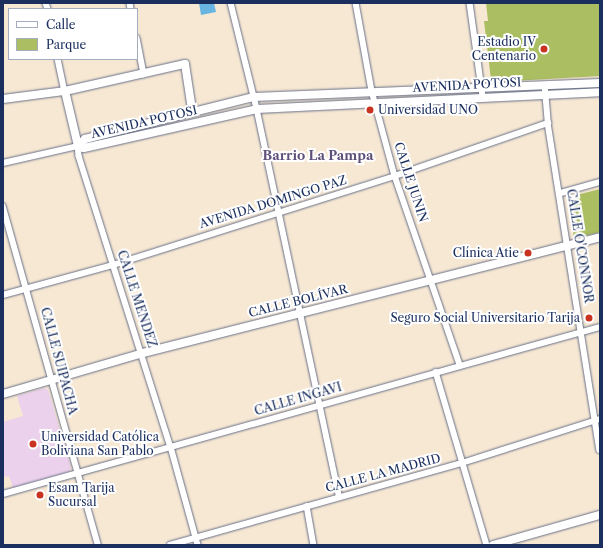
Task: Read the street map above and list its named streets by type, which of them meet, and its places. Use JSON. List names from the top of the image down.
{
  "streets": {
    "street": [
      "AVENIDA POTOSI",
      "CALLE JUNIN",
      "AVENIDA DOMINGO PAZ",
      "CALLE O'CONNOR",
      "CALLE MENDEZ",
      "CALLE BOLÍVAR",
      "CALLE SUIPACHA",
      "CALLE INGAVI",
      "CALLE LA MADRID"
    ]
  },
  "crossings": [
    ["AVENIDA POTOSI", "CALLE JUNIN"],
    ["AVENIDA POTOSI", "CALLE O'CONNOR"],
    ["AVENIDA POTOSI", "CALLE MENDEZ"],
    ["CALLE JUNIN", "AVENIDA DOMINGO PAZ"],
    ["CALLE JUNIN", "CALLE BOLÍVAR"],
    ["CALLE JUNIN", "CALLE INGAVI"],
    ["AVENIDA DOMINGO PAZ", "CALLE O'CONNOR"],
    ["AVENIDA DOMINGO PAZ", "CALLE MENDEZ"],
    ["AVENIDA DOMINGO PAZ", "CALLE SUIPACHA"],
    ["CALLE O'CONNOR", "CALLE BOLÍVAR"],
    ["CALLE O'CONNOR", "CALLE INGAVI"],
    ["CALLE O'CONNOR", "CALLE LA MADRID"],
    ["CALLE MENDEZ", "CALLE BOLÍVAR"],
    ["CALLE MENDEZ", "CALLE INGAVI"],
    ["CALLE MENDEZ", "CALLE LA MADRID"],
    ["CALLE BOLÍVAR", "CALLE SUIPACHA"],
    ["CALLE SUIPACHA", "CALLE INGAVI"]
  ],
  "districts": ["Barrio La Pampa"],
  "places": [
    "Estadio IV Centenario",
    "Universidad UNO",
    "Clínica Atie",
    "Seguro Social Universitario Tarija",
    "Universidad Católica Boliviana San Pablo",
    "Esam Tarija Sucursal"
  ],
  "legend": ["Calle", "Parque"]
}
